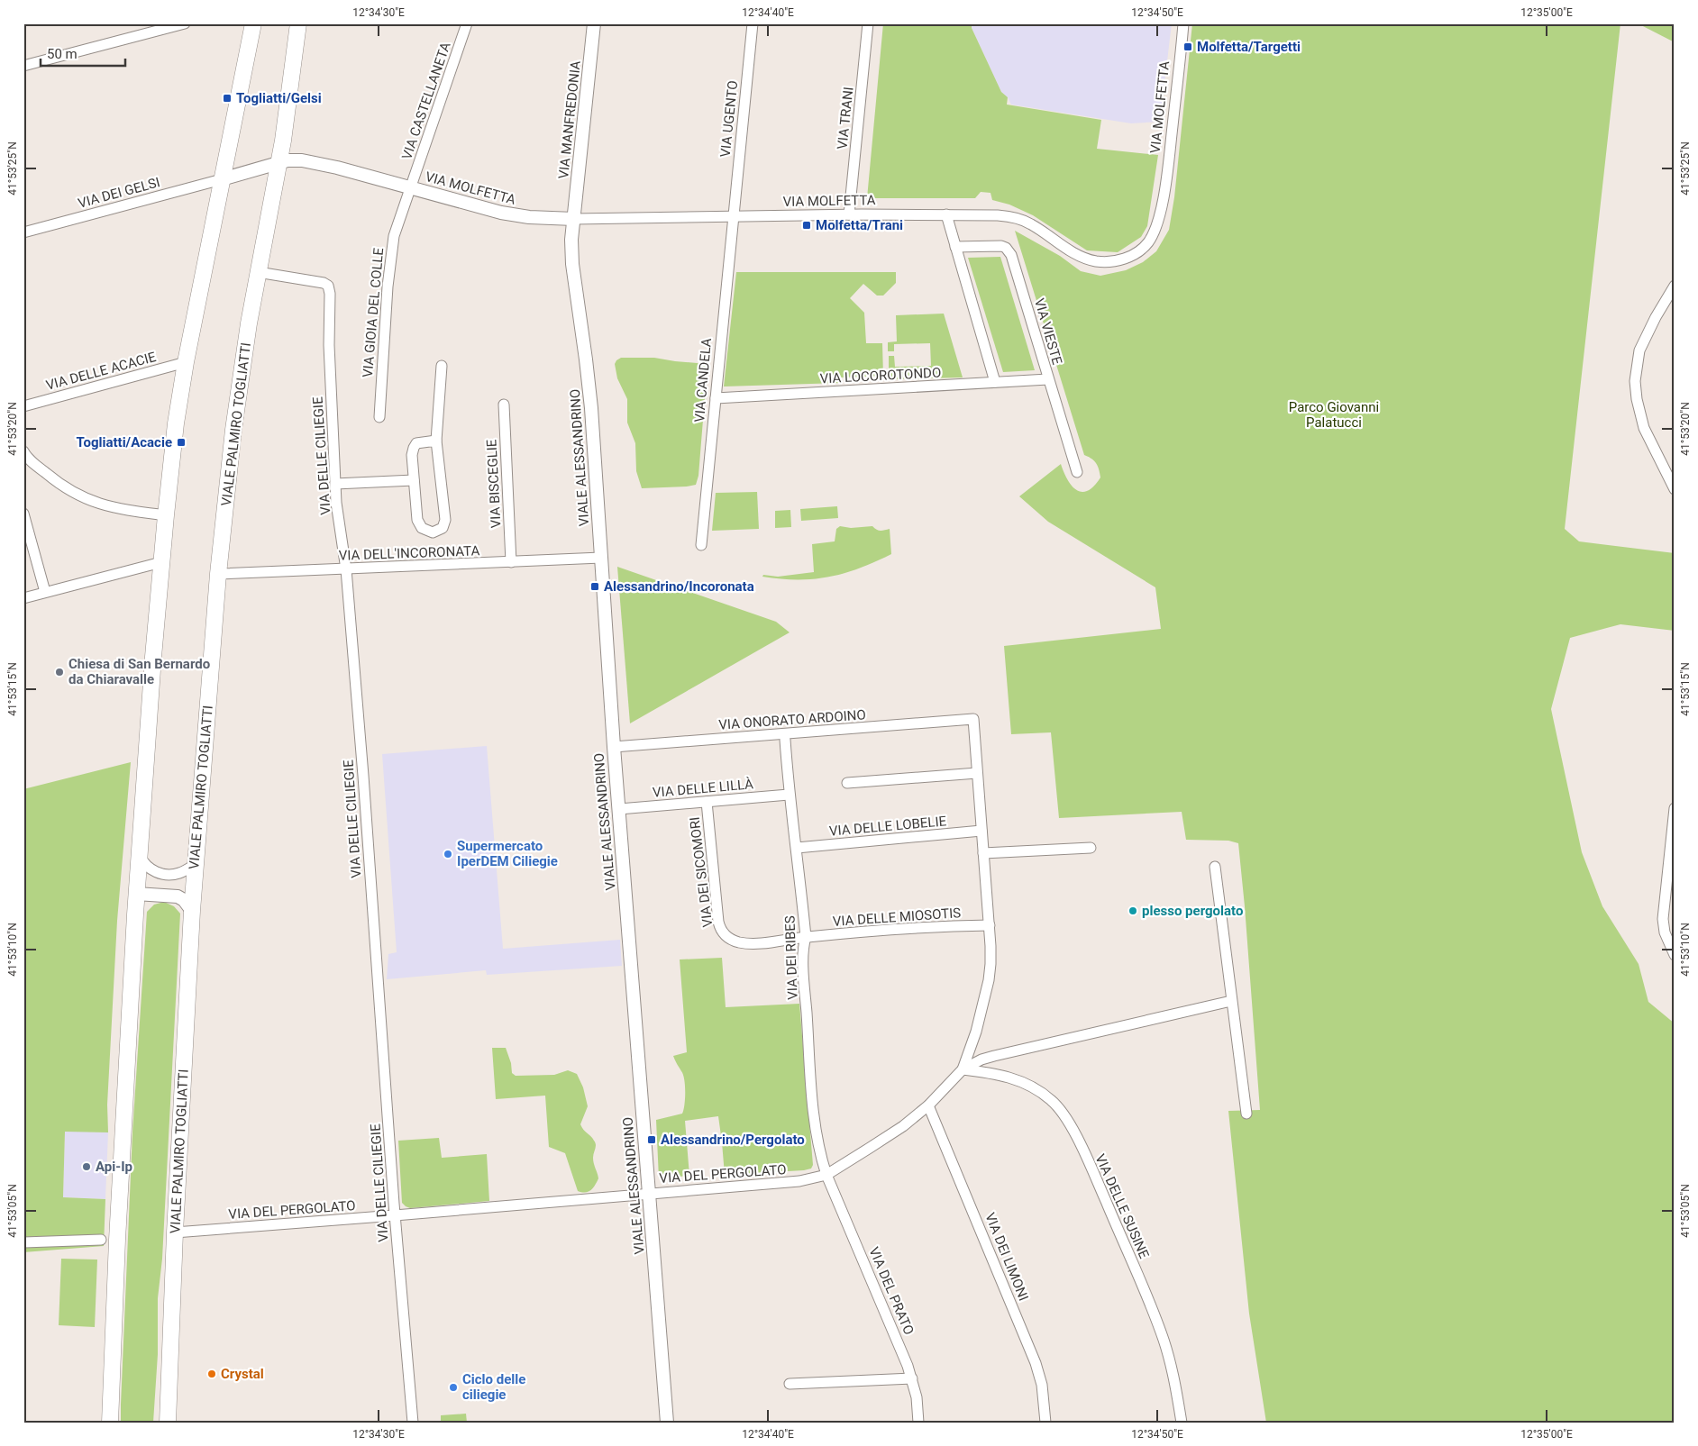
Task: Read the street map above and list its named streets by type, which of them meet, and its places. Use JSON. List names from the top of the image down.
{
  "streets": {
    "main road": ["VIALE PALMIRO TOGLIATTI"],
    "street": [
      "VIA CASTELLANETA",
      "VIA MOLFETTA",
      "VIA TRANI",
      "VIA UGENTO",
      "VIA MANFREDONIA",
      "VIA DEI GELSI",
      "VIA GIOIA DEL COLLE",
      "VIA VIESTE",
      "VIA DELLE ACACIE",
      "VIA LOCOROTONDO",
      "VIA CANDELA",
      "VIA DELLE CILIEGIE",
      "VIALE ALESSANDRINO",
      "VIA BISCEGLIE",
      "VIA DELL'INCORONATA",
      "VIA ONORATO ARDOINO",
      "VIA DELLE LILLÀ",
      "VIA DELLE LOBELIE",
      "VIA DEI SICOMORI",
      "VIA DELLE MIOSOTIS",
      "VIA DEI RIBES",
      "VIA DEL PERGOLATO",
      "VIA DELLE SUSINE",
      "VIA DEI LIMONI",
      "VIA DEL PRATO"
    ]
  },
  "crossings": [
    ["VIA CASTELLANETA", "VIA MOLFETTA"],
    ["VIA CASTELLANETA", "VIA GIOIA DEL COLLE"],
    ["VIA MOLFETTA", "VIA TRANI"],
    ["VIA MOLFETTA", "VIA UGENTO"],
    ["VIA MOLFETTA", "VIA MANFREDONIA"],
    ["VIA MOLFETTA", "VIA DEI GELSI"],
    ["VIA MOLFETTA", "VIA GIOIA DEL COLLE"],
    ["VIA MOLFETTA", "VIA CANDELA"],
    ["VIA MOLFETTA", "VIALE PALMIRO TOGLIATTI"],
    ["VIA MOLFETTA", "VIALE ALESSANDRINO"],
    ["VIA UGENTO", "VIA CANDELA"],
    ["VIA MANFREDONIA", "VIALE ALESSANDRINO"],
    ["VIA VIESTE", "VIA LOCOROTONDO"],
    ["VIA LOCOROTONDO", "VIA CANDELA"],
    ["VIALE PALMIRO TOGLIATTI", "VIA DELLE CILIEGIE"],
    ["VIALE PALMIRO TOGLIATTI", "VIA DELL'INCORONATA"],
    ["VIALE PALMIRO TOGLIATTI", "VIA DEL PERGOLATO"],
    ["VIA DELLE CILIEGIE", "VIA DELL'INCORONATA"],
    ["VIA DELLE CILIEGIE", "VIA DEL PERGOLATO"],
    ["VIALE ALESSANDRINO", "VIA DELL'INCORONATA"],
    ["VIALE ALESSANDRINO", "VIA ONORATO ARDOINO"],
    ["VIALE ALESSANDRINO", "VIA DELLE LILLÀ"],
    ["VIALE ALESSANDRINO", "VIA DEL PERGOLATO"],
    ["VIA BISCEGLIE", "VIA DELL'INCORONATA"],
    ["VIA ONORATO ARDOINO", "VIA DEL PERGOLATO"],
    ["VIA DELLE LILLÀ", "VIA DEI SICOMORI"],
    ["VIA DELLE LILLÀ", "VIA DEI RIBES"],
    ["VIA DELLE LOBELIE", "VIA DEI RIBES"],
    ["VIA DELLE LOBELIE", "VIA DEL PERGOLATO"],
    ["VIA DEI SICOMORI", "VIA DELLE MIOSOTIS"],
    ["VIA DEI SICOMORI", "VIA DEI RIBES"],
    ["VIA DELLE MIOSOTIS", "VIA DEI RIBES"],
    ["VIA DELLE MIOSOTIS", "VIA DEL PERGOLATO"],
    ["VIA DEI RIBES", "VIA DEL PERGOLATO"],
    ["VIA DEI RIBES", "VIA DEL PRATO"],
    ["VIA DEL PERGOLATO", "VIA DELLE SUSINE"],
    ["VIA DEL PERGOLATO", "VIA DEI LIMONI"],
    ["VIA DEL PERGOLATO", "VIA DEL PRATO"]
  ],
  "parks": ["Parco Giovanni Palatucci"],
  "places": {
    "transit": [
      "Molfetta/Targetti",
      "Togliatti/Gelsi",
      "Molfetta/Trani",
      "Togliatti/Acacie",
      "Alessandrino/Incoronata",
      "Alessandrino/Pergolato"
    ],
    "other": [
      "Chiesa di San Bernardo da Chiaravalle",
      "Supermercato IperDEM Ciliegie",
      "plesso pergolato",
      "Api-Ip",
      "Crystal",
      "Ciclo delle ciliegie"
    ]
  },
  "scale_bar": "50 m",
  "coordinates": [
    "12°34'30\"E",
    "12°34'40\"E",
    "12°34'50\"E",
    "12°35'00\"E",
    "41°53'25\"N",
    "41°53'20\"N",
    "41°53'15\"N",
    "41°53'10\"N",
    "41°53'05\"N"
  ]
}
